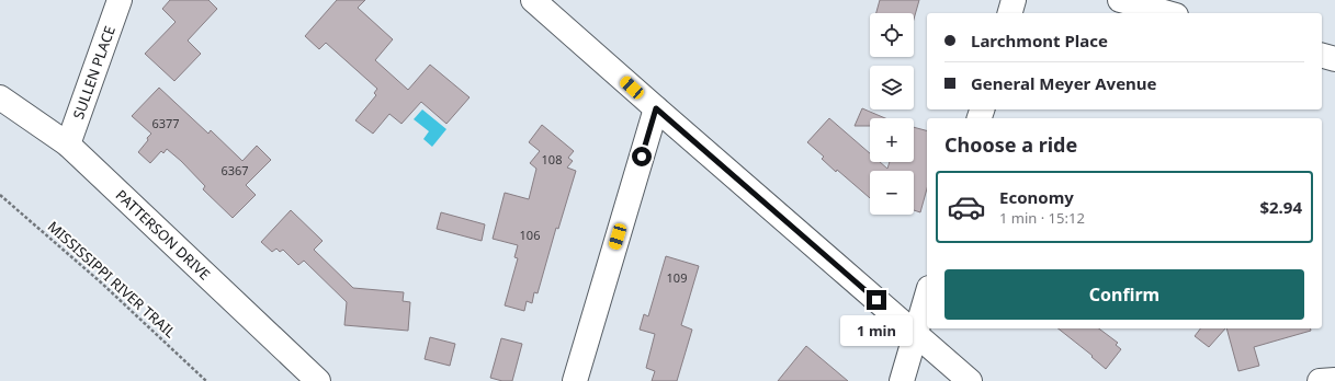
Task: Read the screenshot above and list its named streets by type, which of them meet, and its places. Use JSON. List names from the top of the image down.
{
  "streets": {
    "street": ["SULLEN PLACE", "PATTERSON DRIVE"],
    "path": ["MISSISSIPPI RIVER TRAIL"]
  },
  "crossings": [
    ["SULLEN PLACE", "PATTERSON DRIVE"]
  ],
  "house_numbers": [
    "6377",
    "108",
    "6367",
    "106",
    "109"
  ],
  "page": {
    "map_buttons": ["+", "−"],
    "banner": ["Larchmont Place", "General Meyer Avenue"],
    "heading": "Choose a ride",
    "list": [
      {
        "name": "Economy",
        "note": "1 min · 15:12",
        "value": "$2.94"
      }
    ],
    "buttons": "Confirm",
    "bubble": "1 min"
  }
}
